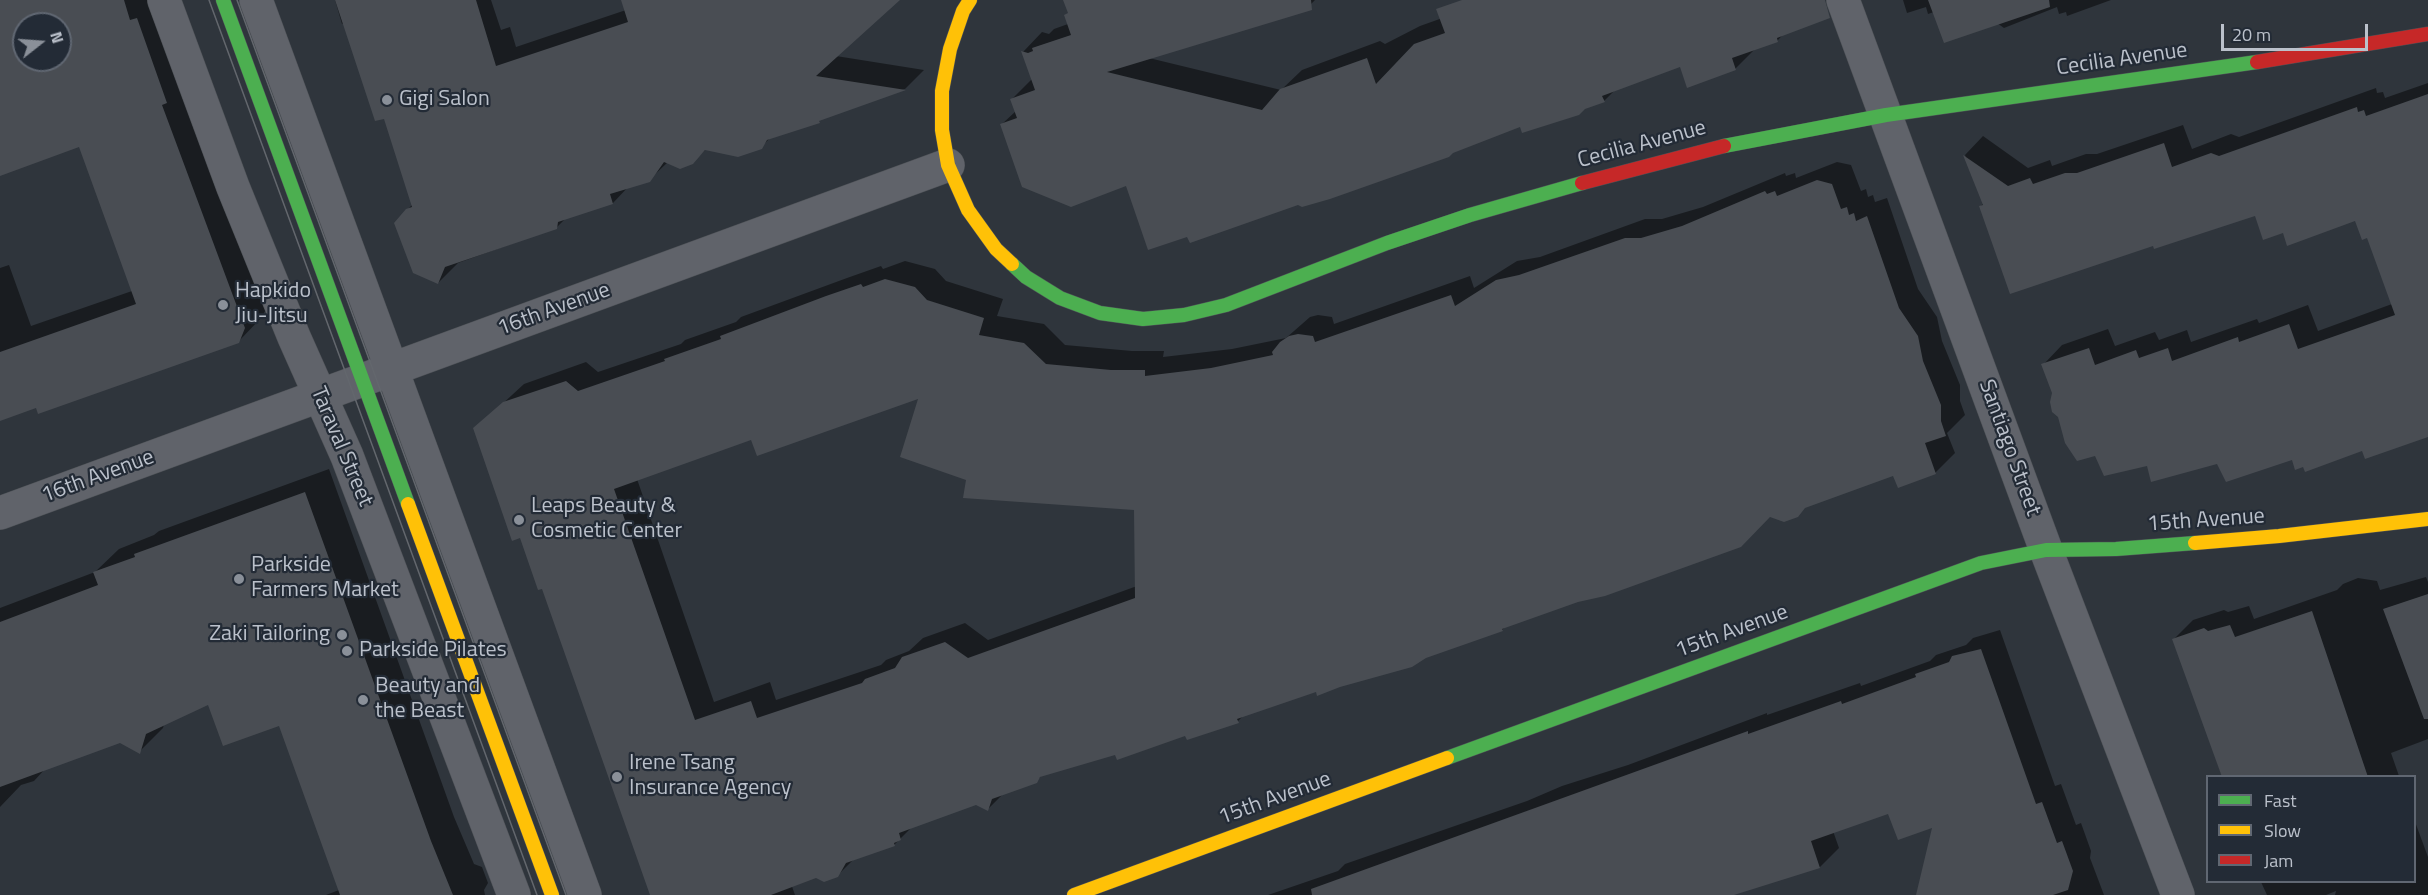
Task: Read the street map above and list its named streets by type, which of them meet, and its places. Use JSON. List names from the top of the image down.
{
  "streets": {
    "street": [
      "Cecilia Avenue",
      "16th Avenue",
      "Taraval Street",
      "Santiago Street",
      "15th Avenue"
    ]
  },
  "crossings": [
    ["Cecilia Avenue", "16th Avenue"],
    ["Cecilia Avenue", "Santiago Street"],
    ["16th Avenue", "Taraval Street"],
    ["Santiago Street", "15th Avenue"]
  ],
  "places": [
    "Gigi Salon",
    "Hapkido Jiu-Jitsu",
    "Leaps Beauty & Cosmetic Center",
    "Parkside Farmers Market",
    "Zaki Tailoring",
    "Parkside Pilates",
    "Beauty and the Beast",
    "Irene Tsang Insurance Agency"
  ],
  "legend": ["Fast", "Slow", "Jam"],
  "scale_bar": "20 m",
  "north": "right"
}
